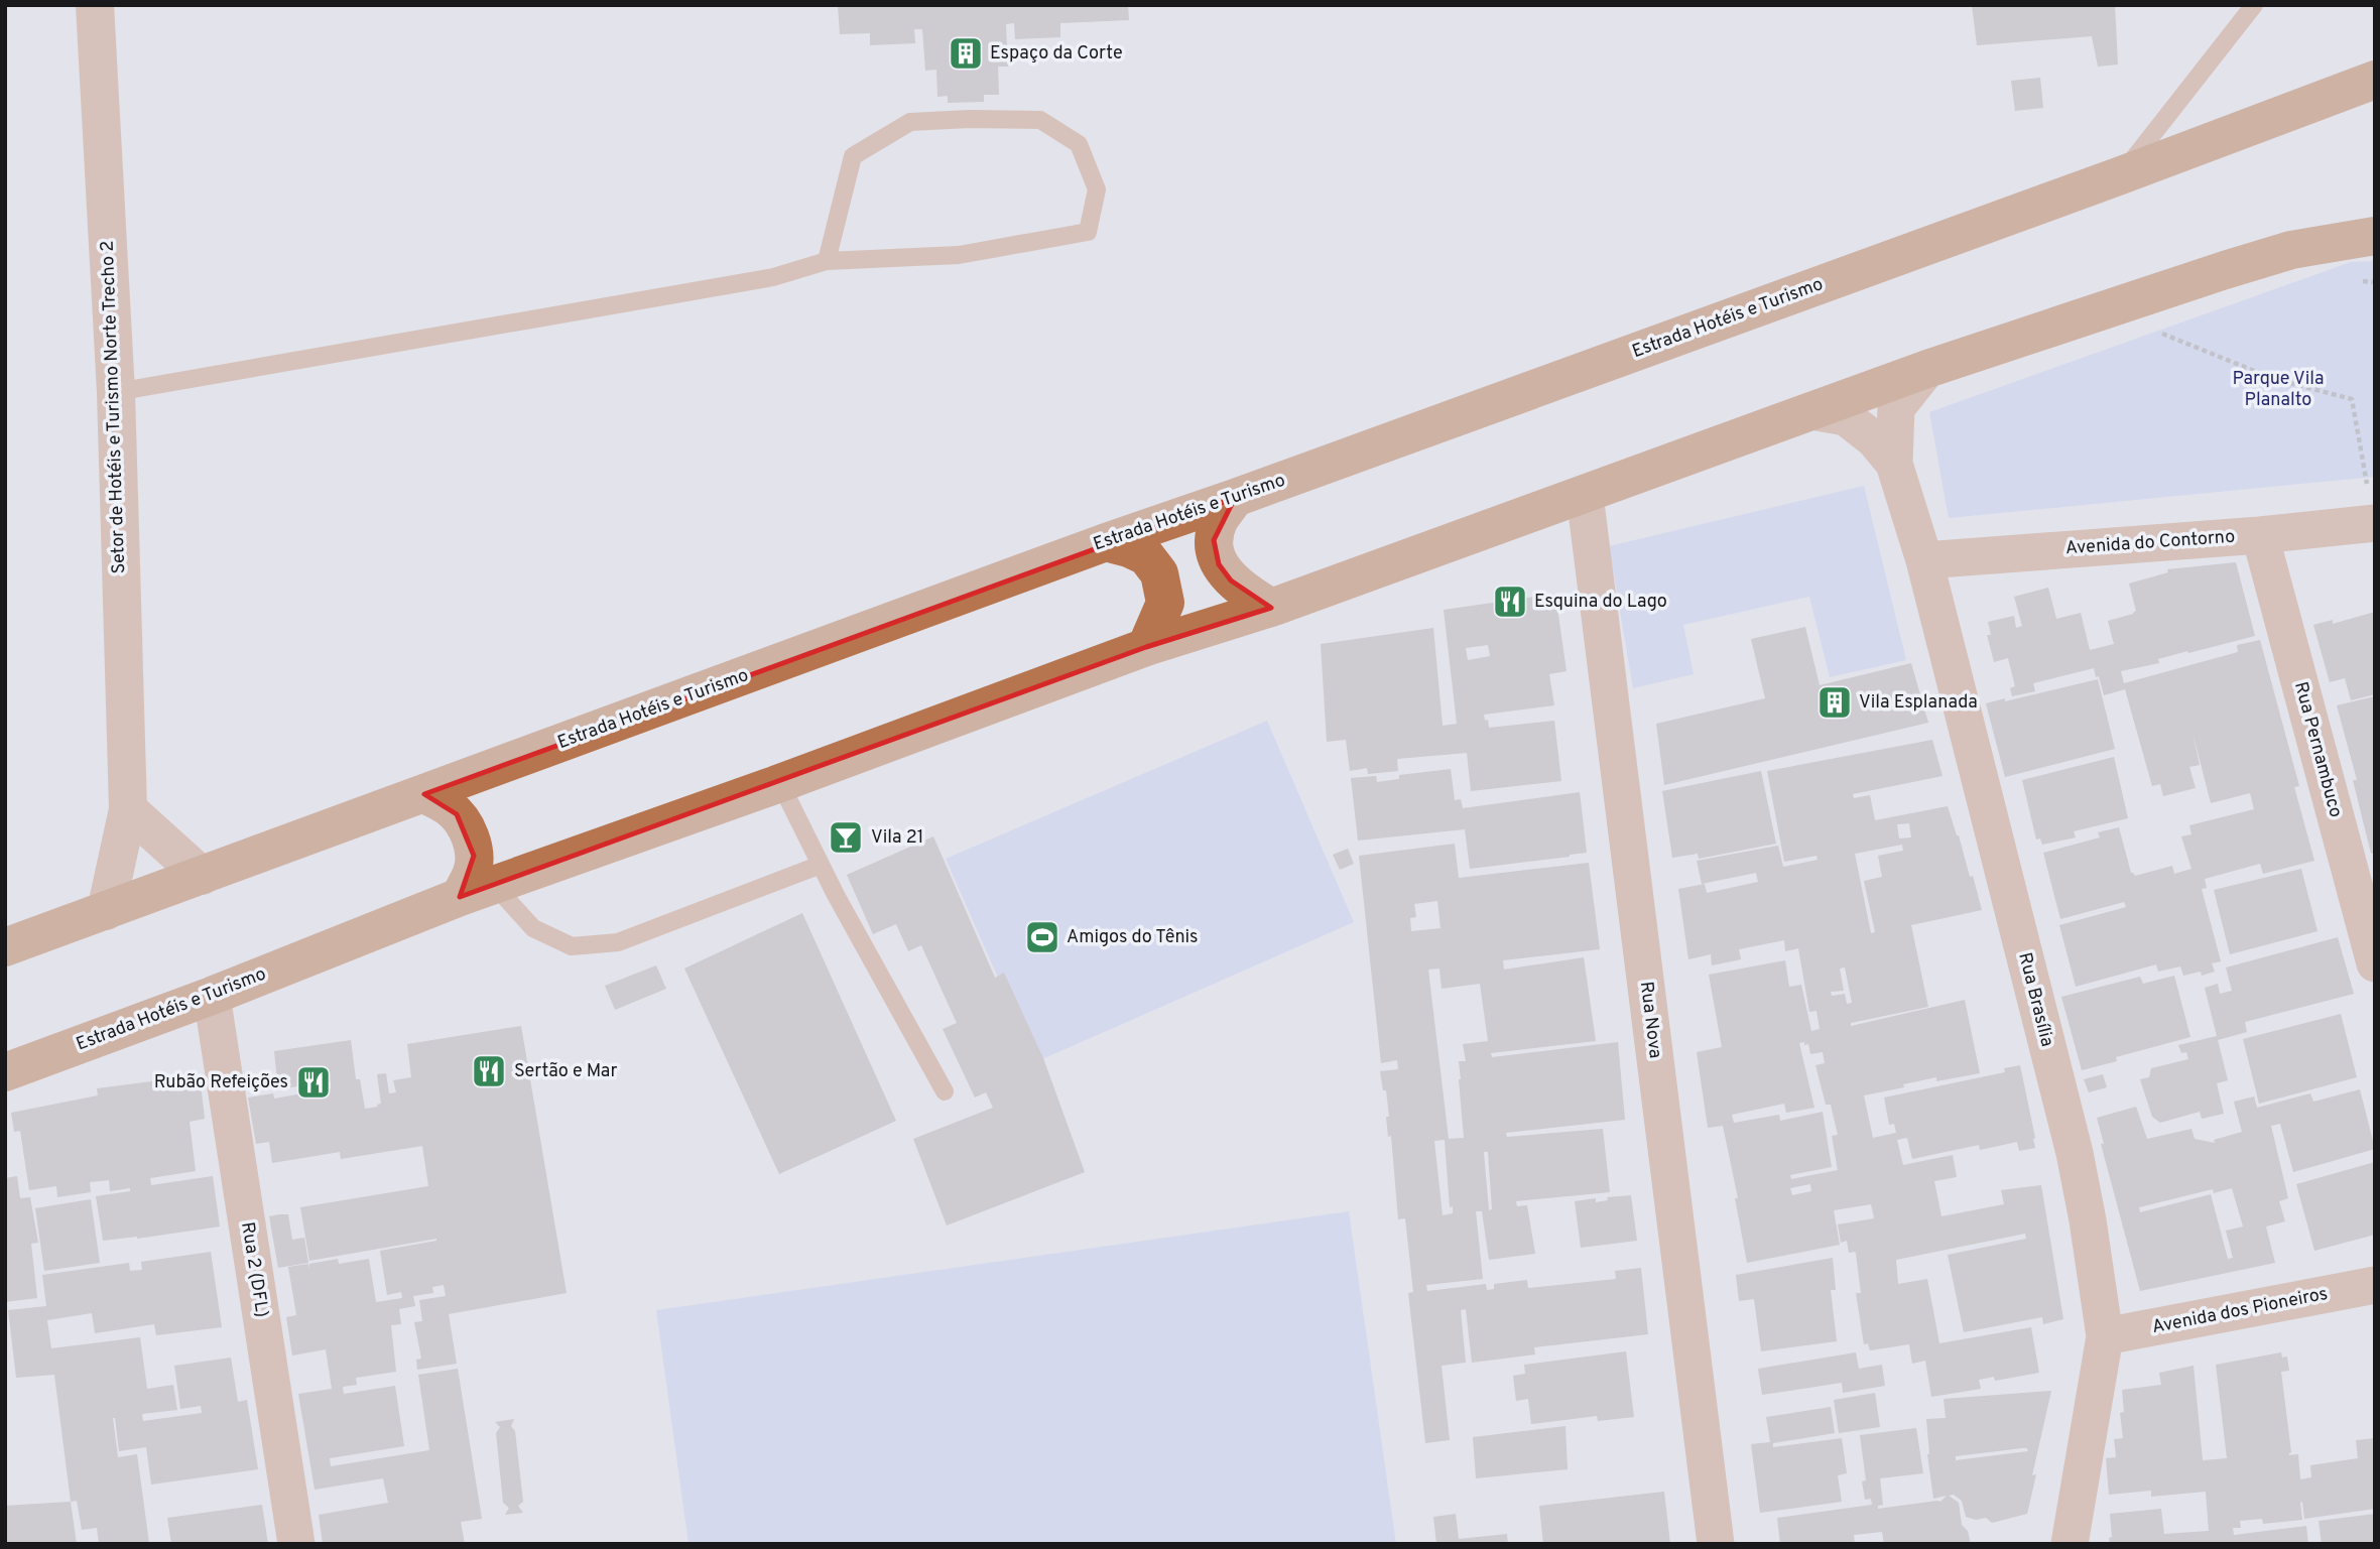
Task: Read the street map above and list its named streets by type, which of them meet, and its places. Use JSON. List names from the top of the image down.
{
  "streets": {
    "main road": ["Estrada Hotéis e Turismo"],
    "street": [
      "Setor de Hotéis e Turismo Norte Trecho 2",
      "Avenida do Contorno",
      "Rua Pernambuco",
      "Rua Brasília",
      "Rua Nova",
      "Rua 2 (DFL)",
      "Avenida dos Pioneiros"
    ]
  },
  "crossings": [
    ["Estrada Hotéis e Turismo", "Setor de Hotéis e Turismo Norte Trecho 2"],
    ["Estrada Hotéis e Turismo", "Rua Brasília"],
    ["Estrada Hotéis e Turismo", "Rua Nova"],
    ["Estrada Hotéis e Turismo", "Rua 2 (DFL)"],
    ["Avenida do Contorno", "Rua Pernambuco"],
    ["Avenida do Contorno", "Rua Brasília"],
    ["Rua Brasília", "Avenida dos Pioneiros"]
  ],
  "parks": ["Parque Vila Planalto"],
  "places": {
    "building": ["Espaço da Corte", "Vila Esplanada"],
    "restaurant": ["Esquina do Lago", "Sertão e Mar", "Rubão Refeições"],
    "bar": ["Vila 21"],
    "sports": ["Amigos do Tênis"]
  }
}
